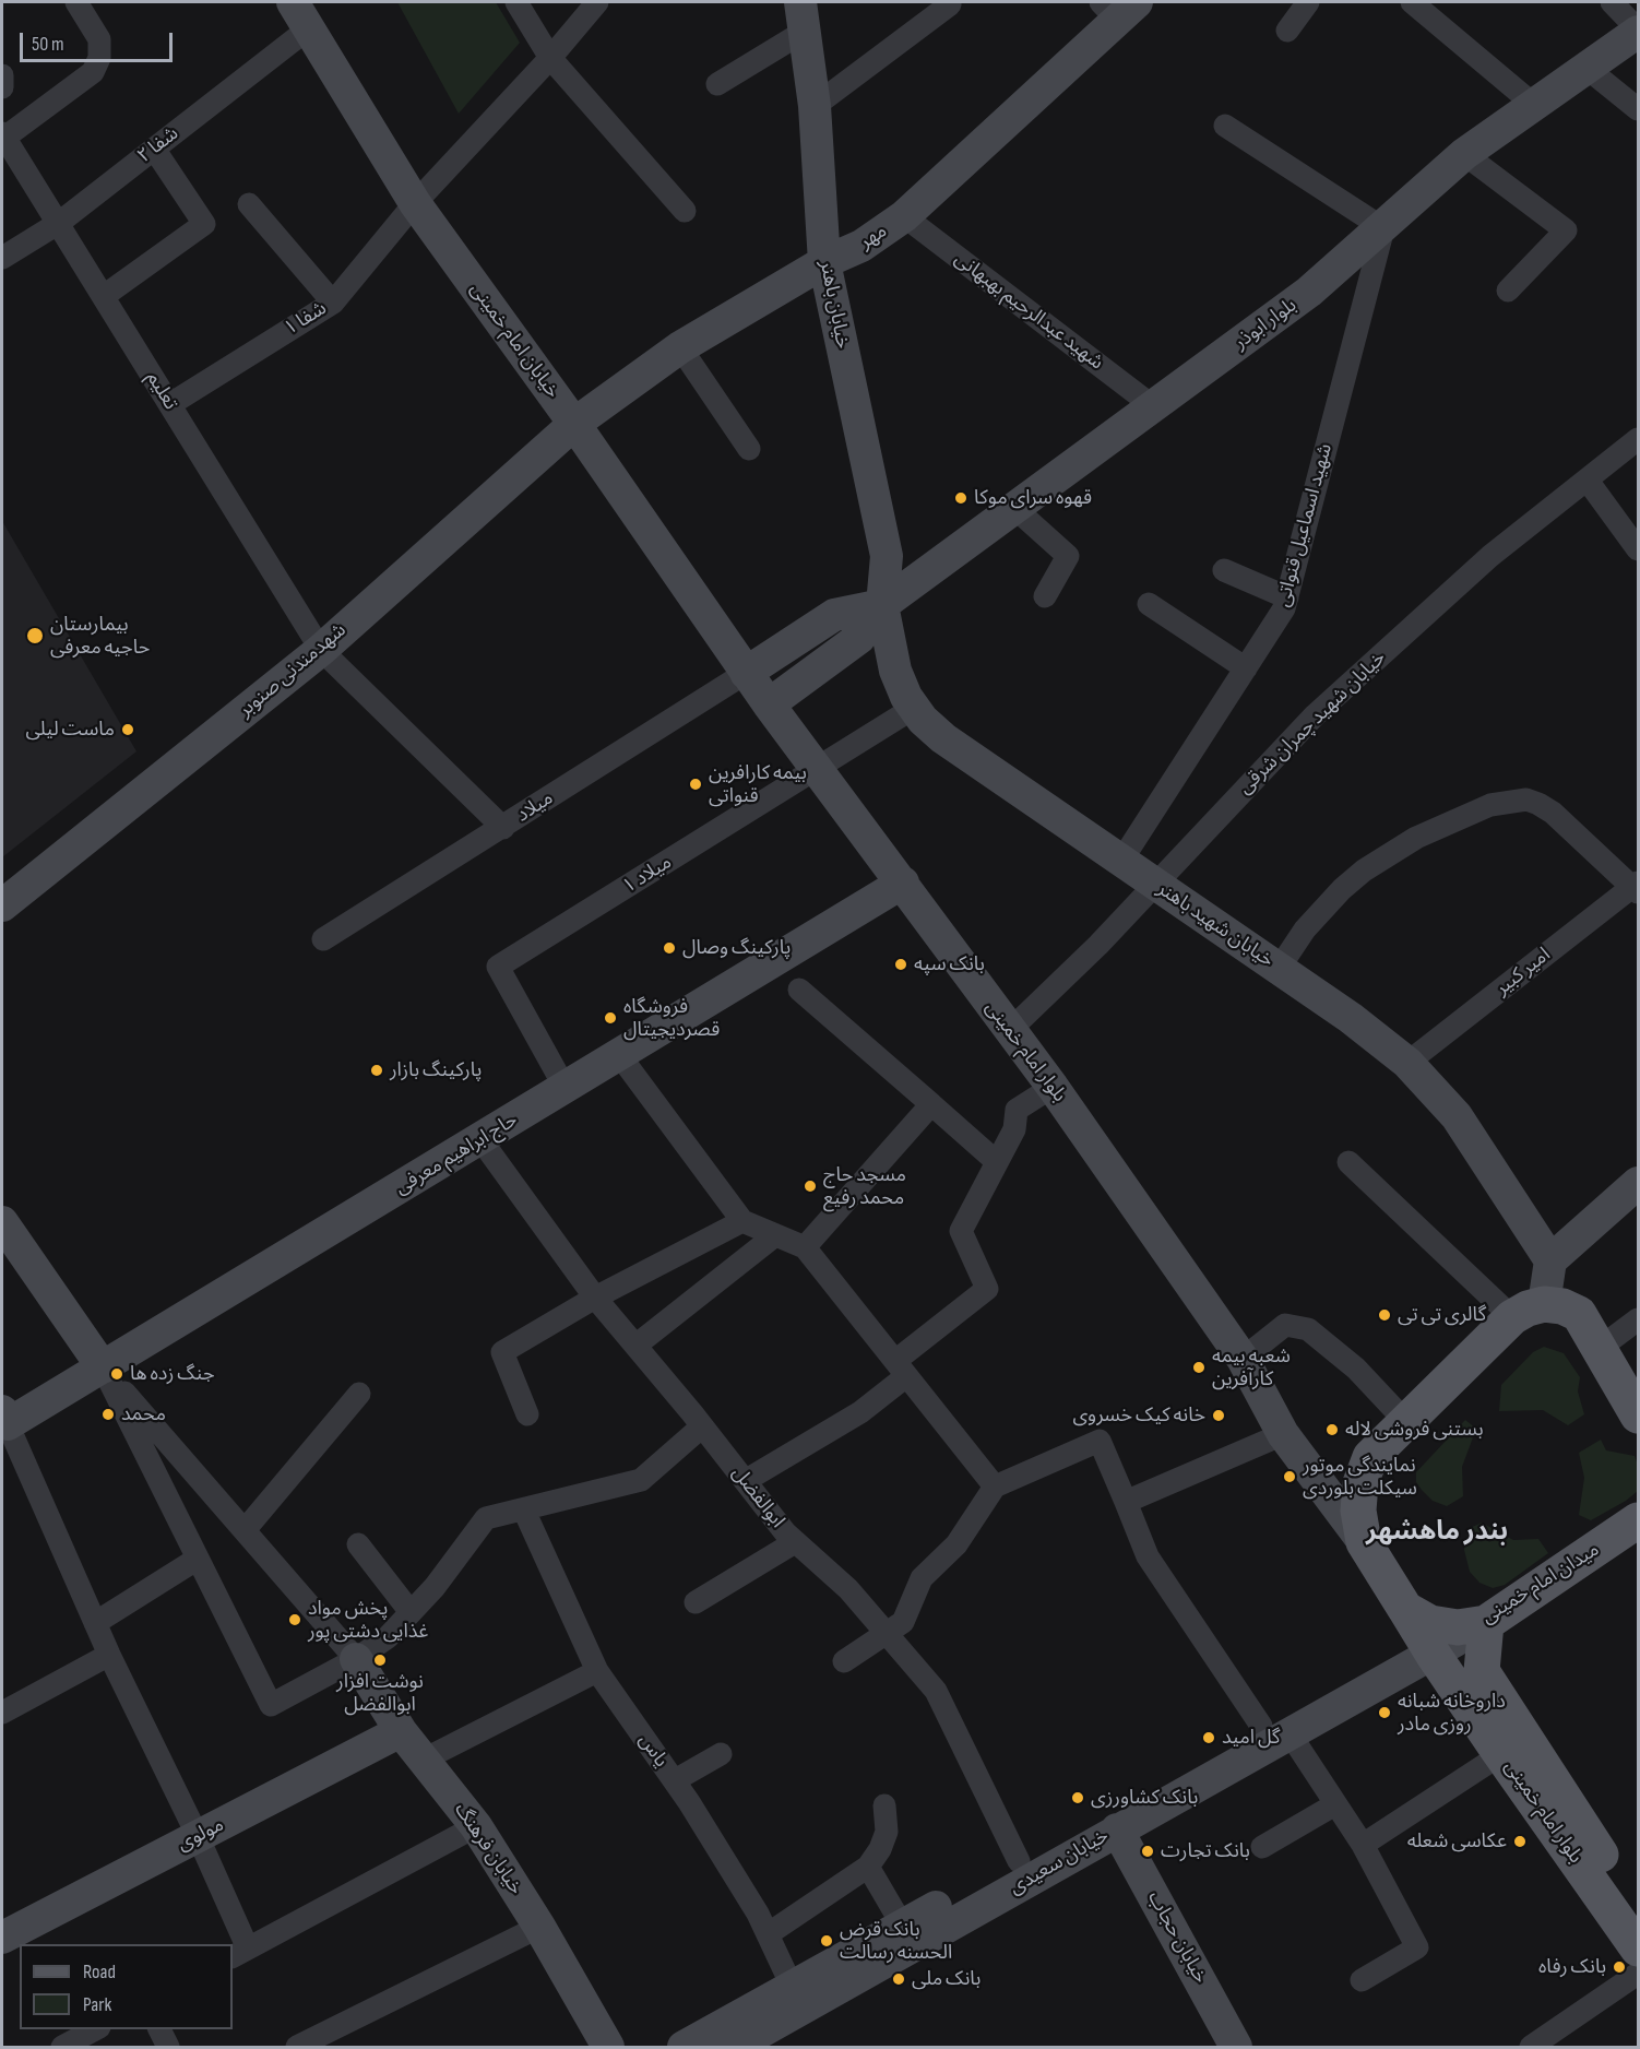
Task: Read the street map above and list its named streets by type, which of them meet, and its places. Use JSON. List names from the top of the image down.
{
  "streets": {
    "main road": [
      "مهر",
      "خیابان باهنر",
      "بلوار ابوذر",
      "خیابان امام خمینی",
      "شهدمندنی صنوبر",
      "خیابان شهید باهنر",
      "بلوار امام خمینی",
      "حاج ابراهیم معرفی",
      "میدان امام خمینی",
      "مولوی",
      "خیابان فرهنگ",
      "خیابان سعیدی",
      "خیابان حجاب"
    ],
    "street": [
      "شفا ۲",
      "شهید عبدالرحیم بهبهانی",
      "شفا ۱",
      "تعلیم",
      "شهید اسماعیل قنواتی",
      "خیابان شهید چمران شرقی",
      "میلاد",
      "میلاد ۱",
      "امیر کبیر",
      "ابوالفضل",
      "یاس"
    ]
  },
  "crossings": [
    ["شفا ۲", "خیابان امام خمینی"],
    ["شفا ۲", "تعلیم"],
    ["مهر", "خیابان باهنر"],
    ["مهر", "شهید عبدالرحیم بهبهانی"],
    ["مهر", "خیابان امام خمینی"],
    ["مهر", "شهدمندنی صنوبر"],
    ["خیابان باهنر", "بلوار ابوذر"],
    ["خیابان باهنر", "خیابان شهید باهنر"],
    ["شهید عبدالرحیم بهبهانی", "بلوار ابوذر"],
    ["شفا ۱", "خیابان امام خمینی"],
    ["شفا ۱", "تعلیم"],
    ["بلوار ابوذر", "شهید اسماعیل قنواتی"],
    ["بلوار ابوذر", "خیابان شهید باهنر"],
    ["خیابان امام خمینی", "شهدمندنی صنوبر"],
    ["خیابان امام خمینی", "میلاد"],
    ["خیابان امام خمینی", "بلوار امام خمینی"],
    ["تعلیم", "شهدمندنی صنوبر"],
    ["تعلیم", "میلاد"],
    ["شهید اسماعیل قنواتی", "خیابان شهید باهنر"],
    ["خیابان شهید چمران شرقی", "خیابان شهید باهنر"],
    ["خیابان شهید چمران شرقی", "بلوار امام خمینی"],
    ["میلاد", "بلوار امام خمینی"],
    ["میلاد ۱", "خیابان شهید باهنر"],
    ["میلاد ۱", "بلوار امام خمینی"],
    ["میلاد ۱", "حاج ابراهیم معرفی"],
    ["خیابان شهید باهنر", "امیر کبیر"],
    ["بلوار امام خمینی", "حاج ابراهیم معرفی"],
    ["بلوار امام خمینی", "میدان امام خمینی"],
    ["بلوار امام خمینی", "خیابان سعیدی"],
    ["حاج ابراهیم معرفی", "ابوالفضل"],
    ["ابوالفضل", "خیابان سعیدی"],
    ["میدان امام خمینی", "خیابان سعیدی"],
    ["یاس", "خیابان سعیدی"],
    ["مولوی", "خیابان فرهنگ"],
    ["خیابان سعیدی", "خیابان حجاب"]
  ],
  "districts": ["بندر ماهشهر"],
  "places": [
    "قهوه سرای موکا",
    "بیمارستان حاجیه معرفی",
    "ماست لیلی",
    "بیمه کارافرین قنواتی",
    "پارکینگ وصال",
    "بانک سپه",
    "فروشگاه قصردیجیتال",
    "پارکینگ بازار",
    "مسجد حاج محمد رفیع",
    "گالری تی تی",
    "شعبه بیمه کارآفرین",
    "جنگ زده ها",
    "محمد",
    "خانه کیک خسروی",
    "بستنی فروشی لاله",
    "نمایندگی موتور سیکلت بلوردی",
    "پخش مواد غذایی دشتی پور",
    "نوشت افزار ابوالفضل",
    "داروخانه شبانه روزی مادر",
    "گل امید",
    "بانک کشاورزی",
    "عکاسی شعله",
    "بانک تجارت",
    "بانک قرض الحسنه رسالت",
    "بانک رفاه",
    "بانک ملی"
  ],
  "legend": ["Road", "Park"],
  "scale_bar": "50 m"
}
